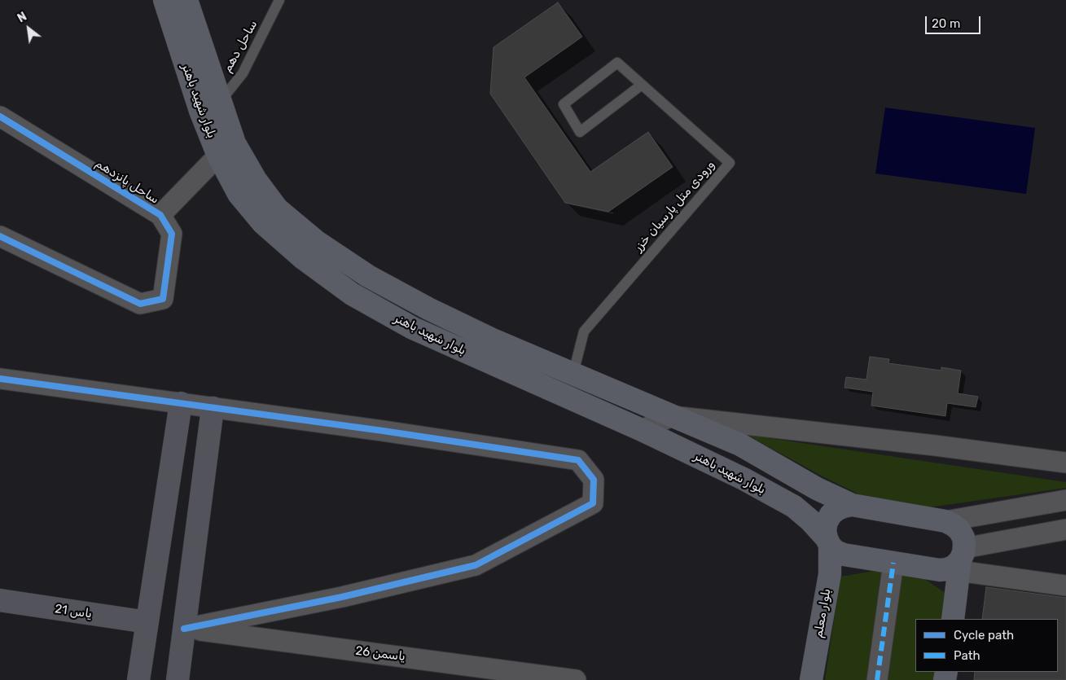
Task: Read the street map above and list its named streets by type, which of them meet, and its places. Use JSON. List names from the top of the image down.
{
  "streets": {
    "main road": ["بلوار شهید باهنر", "یاس 21", "بلوار معلم"],
    "street": ["ساحل پانزدهم", "یاسمن 26"],
    "lane": ["ساحل دهم", "ورودی متل پارسیان خزر"]
  },
  "crossings": [
    ["ساحل دهم", "بلوار شهید باهنر"],
    ["بلوار شهید باهنر", "ساحل پانزدهم"],
    ["بلوار شهید باهنر", "ورودی متل پارسیان خزر"],
    ["بلوار شهید باهنر", "بلوار معلم"]
  ],
  "legend": ["Cycle path", "Path"],
  "scale_bar": "20 m",
  "north": "top left"
}
